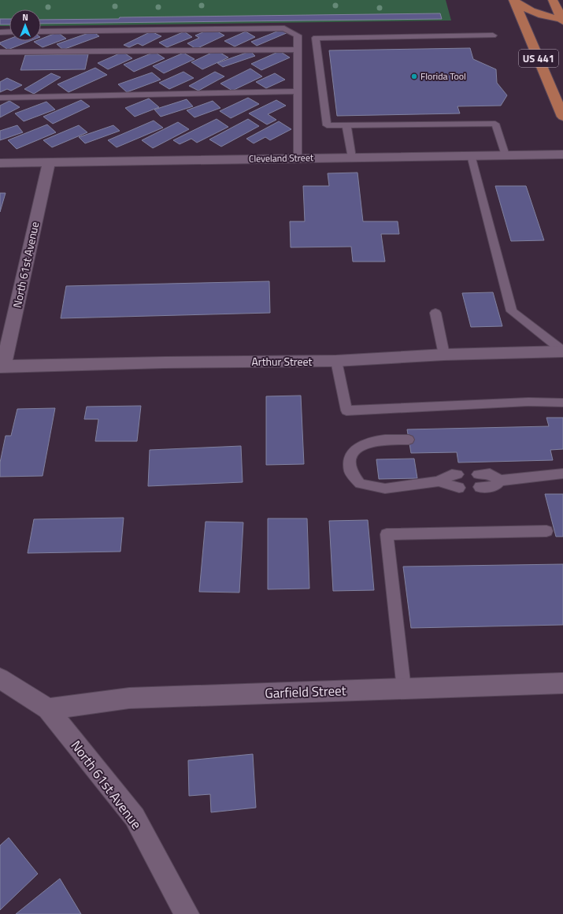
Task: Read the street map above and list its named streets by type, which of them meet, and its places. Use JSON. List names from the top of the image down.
{
  "streets": {
    "main road": ["US 441"],
    "street": [
      "Cleveland Street",
      "North 61st Avenue",
      "Arthur Street",
      "Garfield Street"
    ]
  },
  "crossings": [
    ["Cleveland Street", "North 61st Avenue"],
    ["North 61st Avenue", "Arthur Street"],
    ["North 61st Avenue", "Garfield Street"]
  ],
  "places": ["Florida Tool"],
  "north": "top"
}
